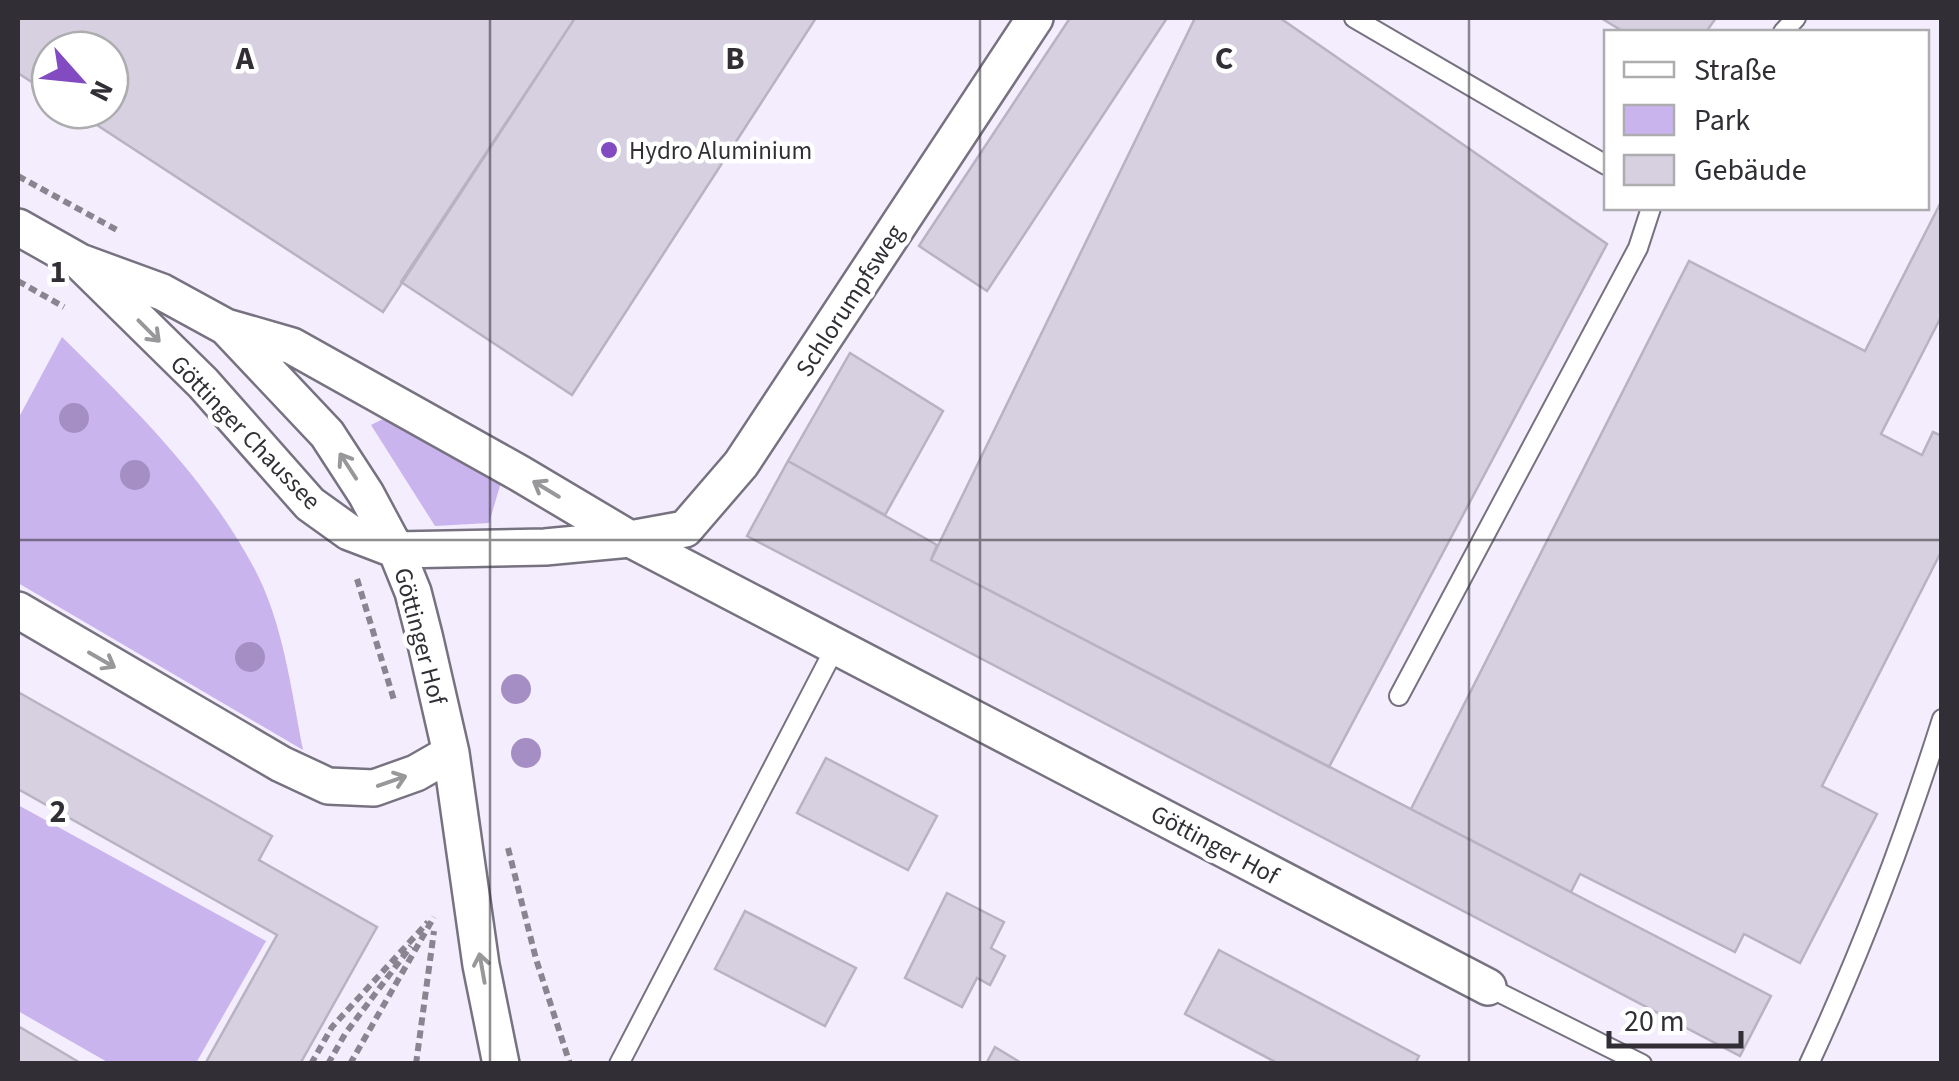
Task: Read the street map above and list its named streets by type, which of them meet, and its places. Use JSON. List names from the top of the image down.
{
  "streets": {
    "street": ["Schlorumpfsweg", "Göttinger Chaussee", "Göttinger Hof"]
  },
  "crossings": [
    ["Schlorumpfsweg", "Göttinger Chaussee"],
    ["Schlorumpfsweg", "Göttinger Hof"],
    ["Göttinger Chaussee", "Göttinger Hof"]
  ],
  "places": ["Hydro Aluminium"],
  "legend": ["Straße", "Park", "Gebäude"],
  "scale_bar": "20 m",
  "north": "bottom right",
  "grid": {
    "columns": ["A", "B", "C"],
    "rows": ["1", "2"]
  }
}
